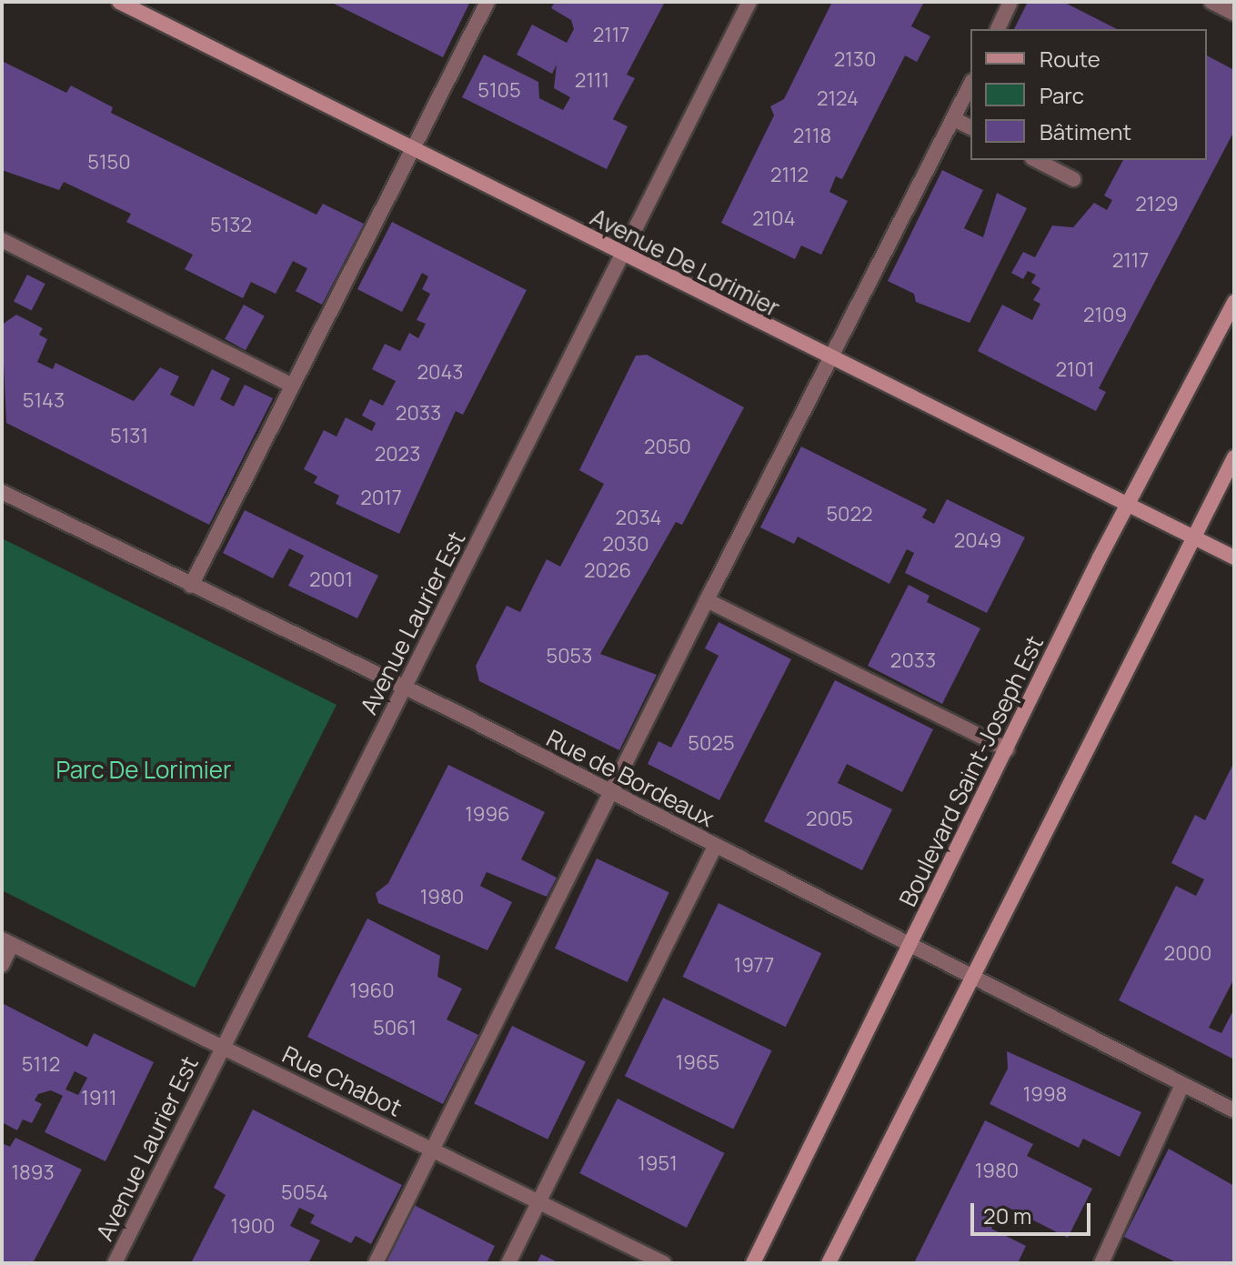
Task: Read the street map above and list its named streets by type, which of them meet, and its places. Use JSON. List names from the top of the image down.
{
  "streets": {
    "main road": ["Avenue De Lorimier", "Boulevard Saint-Joseph Est"],
    "street": ["Avenue Laurier Est", "Rue de Bordeaux", "Rue Chabot"]
  },
  "crossings": [
    ["Avenue De Lorimier", "Avenue Laurier Est"],
    ["Avenue De Lorimier", "Boulevard Saint-Joseph Est"],
    ["Avenue Laurier Est", "Rue de Bordeaux"],
    ["Avenue Laurier Est", "Rue Chabot"],
    ["Boulevard Saint-Joseph Est", "Rue de Bordeaux"]
  ],
  "parks": ["Parc De Lorimier"],
  "house_numbers": [
    "2117",
    "2130",
    "2111",
    "5105",
    "2124",
    "2118",
    "5150",
    "2112",
    "2129",
    "2104",
    "5132",
    "2117",
    "2109",
    "2101",
    "2043",
    "5143",
    "2033",
    "5131",
    "2050",
    "2023",
    "2017",
    "5022",
    "2034",
    "2049",
    "2030",
    "2026",
    "2001",
    "5053",
    "2033",
    "5025",
    "1996",
    "2005",
    "1980",
    "2000",
    "1977",
    "1960",
    "5061",
    "1965",
    "5112",
    "1998",
    "1911",
    "1951",
    "1980",
    "1893",
    "5054",
    "1900"
  ],
  "legend": ["Route", "Parc", "Bâtiment"],
  "scale_bar": "20 m"
}
